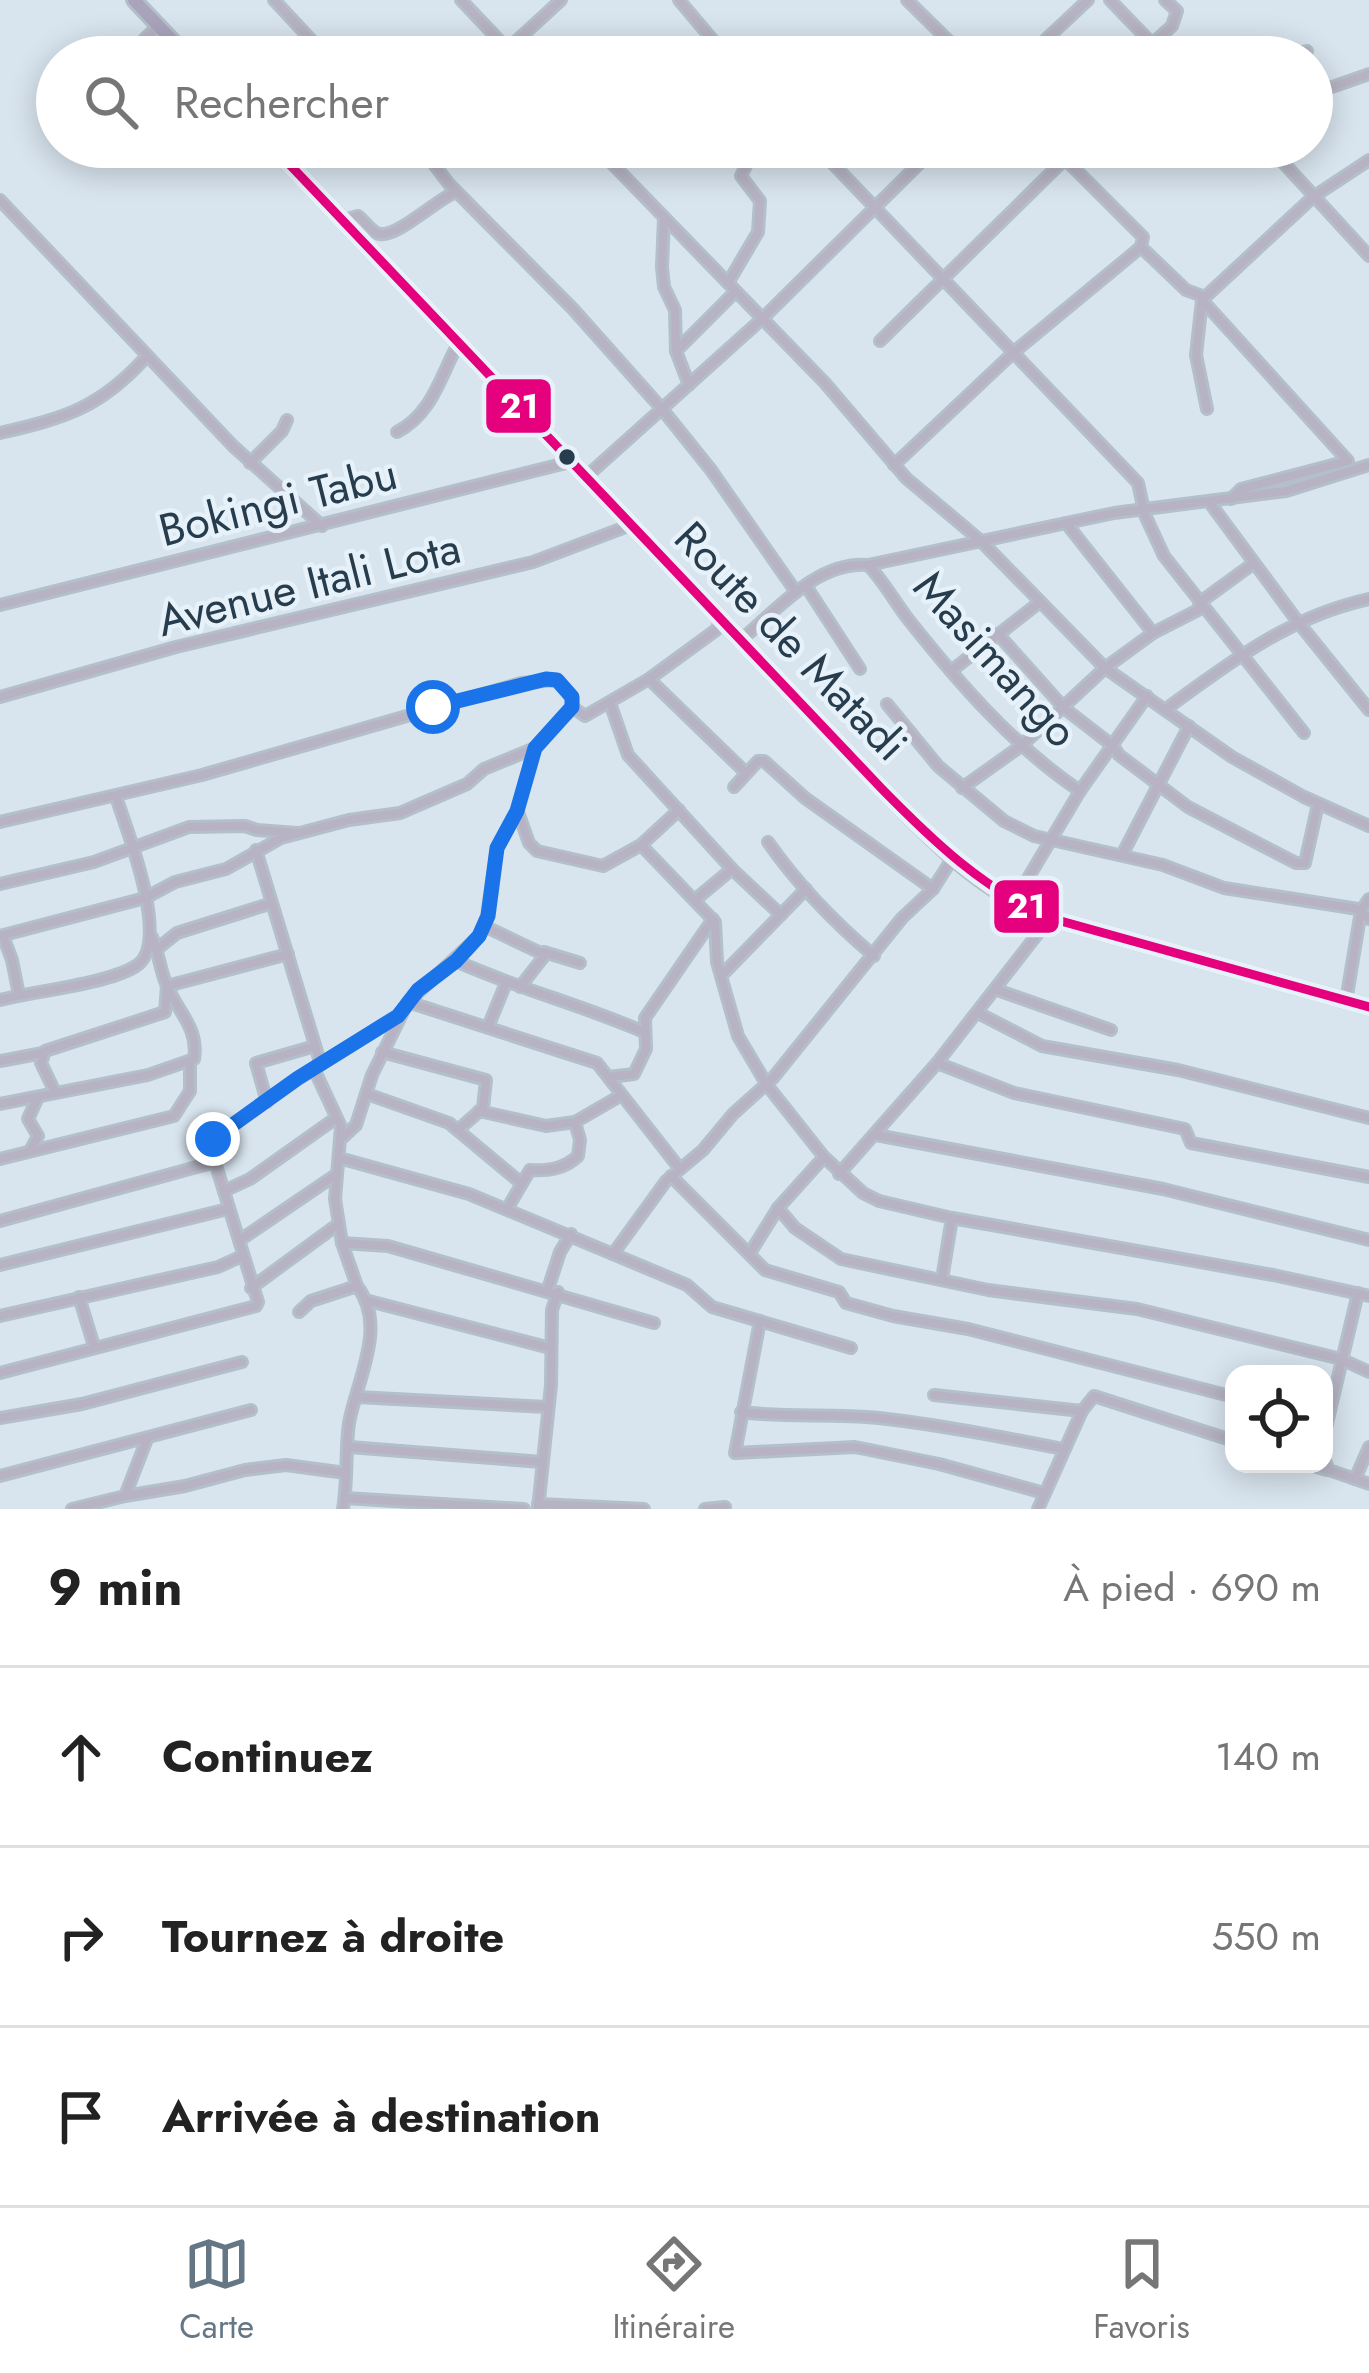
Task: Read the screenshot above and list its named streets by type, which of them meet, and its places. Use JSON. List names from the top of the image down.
{
  "streets": {
    "highway": ["Route de Matadi"],
    "street": ["Bokingi Tabu", "Avenue Itali Lota", "Masimango"]
  },
  "crossings": [
    ["Bokingi Tabu", "Route de Matadi"],
    ["Avenue Itali Lota", "Route de Matadi"]
  ],
  "lines": ["transit line 21"],
  "page": {
    "search": "Rechercher",
    "heading": ["9 min", "À pied · 690 m"],
    "list": [
      ["Continuez", "140 m"],
      ["Tournez à droite", "550 m"],
      "Arrivée à destination"
    ],
    "nav": ["Carte", "Itinéraire", "Favoris"]
  }
}
